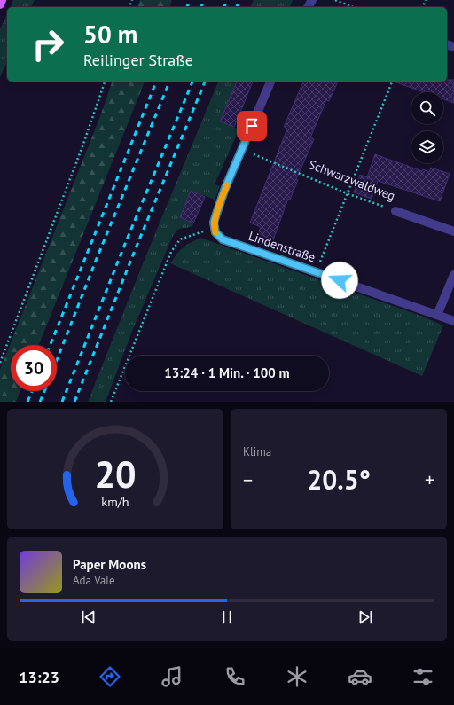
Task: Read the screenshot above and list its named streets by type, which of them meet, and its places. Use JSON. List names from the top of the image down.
{
  "streets": {
    "street": ["Schwarzwaldweg", "Lindenstraße"]
  },
  "page": {
    "turn": ["50 m", "Reilinger Straße"],
    "limit": "30",
    "trip": "13:24 · 1 Min. · 100 m",
    "tile": "Klima",
    "heat": ["−", "20.5°", "+"],
    "song": ["Paper Moons", "Ada Vale"],
    "tabs": "13:23",
    "gauge": ["20", "km/h"]
  }
}
